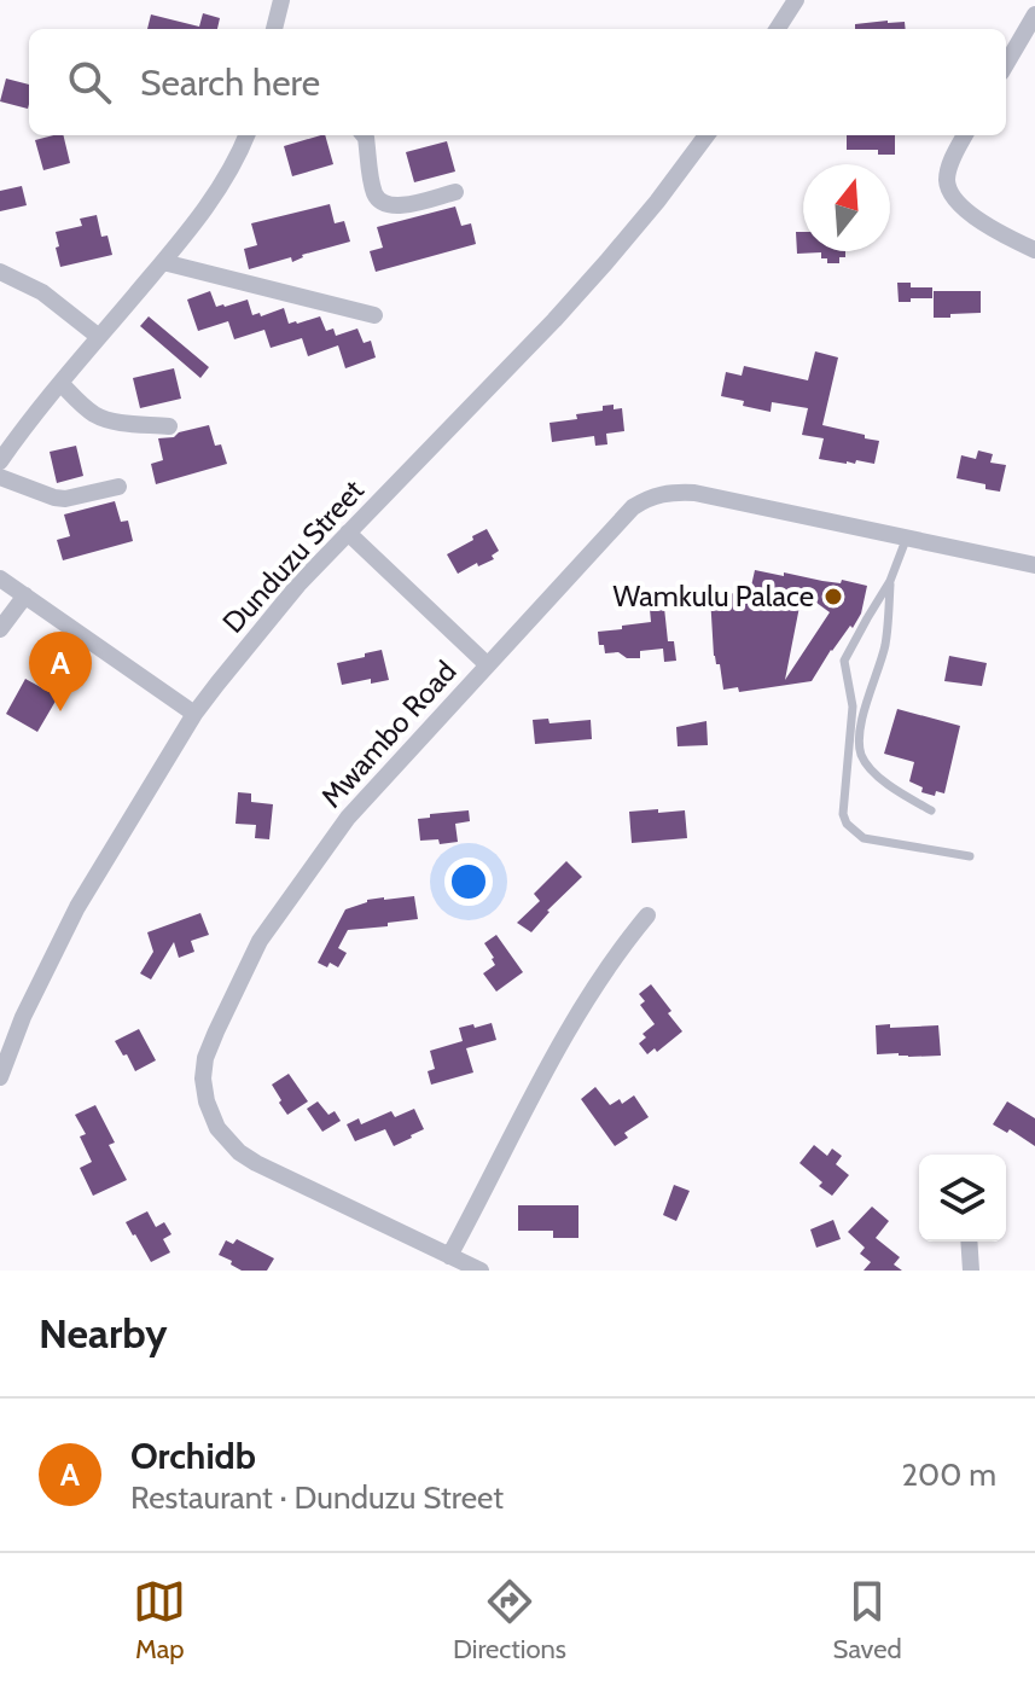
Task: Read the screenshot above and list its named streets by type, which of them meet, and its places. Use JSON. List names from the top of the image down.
{
  "streets": {
    "street": ["Dunduzu Street", "Mwambo Road"]
  },
  "places": ["Wamkulu Palace"],
  "north": "top",
  "page": {
    "search": "Search here",
    "pins": "A",
    "heading": "Nearby",
    "list": [
      {
        "mark": "A",
        "name": "Orchidb",
        "note": "Restaurant · Dunduzu Street",
        "value": "200 m"
      }
    ],
    "nav": ["Map", "Directions", "Saved"]
  }
}
